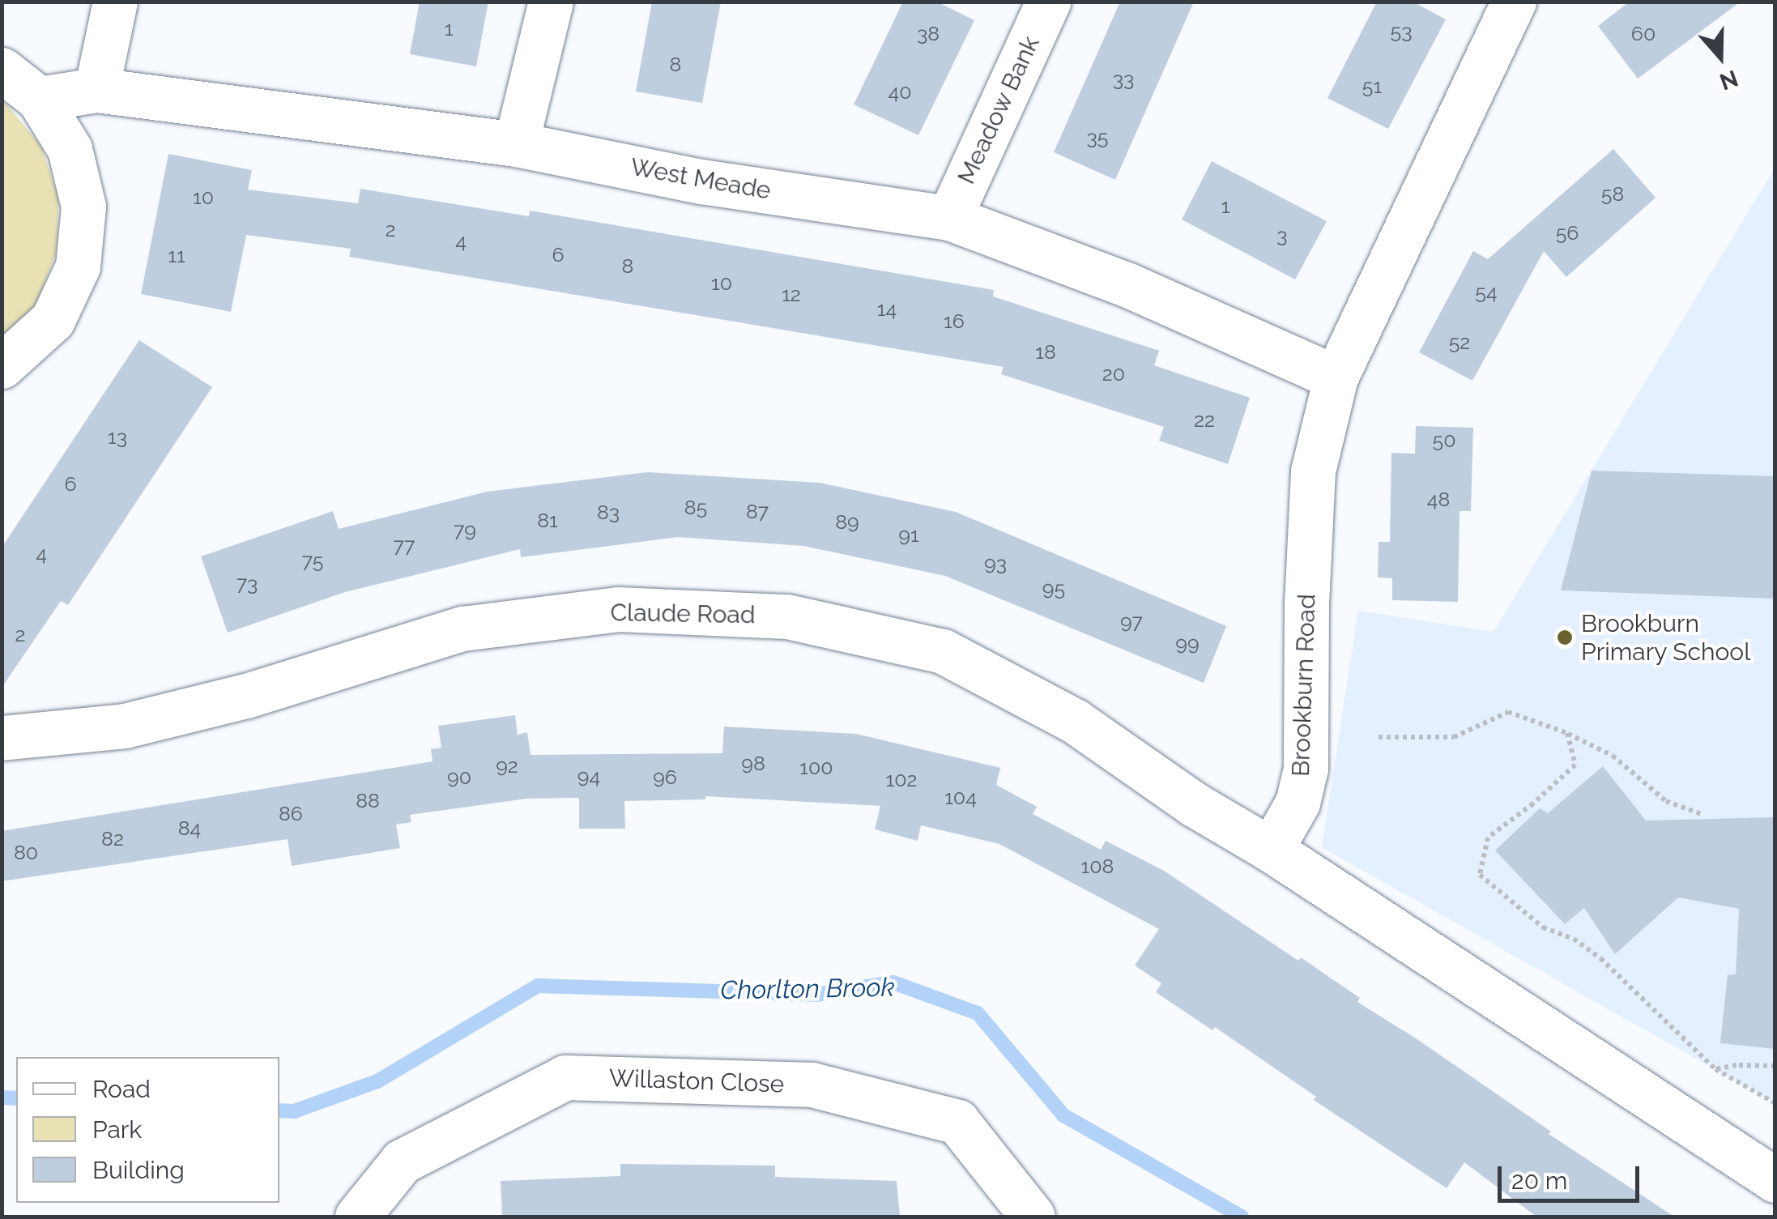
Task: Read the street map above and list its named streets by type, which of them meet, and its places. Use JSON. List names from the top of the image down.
{
  "streets": {
    "street": [
      "Meadow Bank",
      "West Meade",
      "Claude Road",
      "Brookburn Road",
      "Willaston Close"
    ]
  },
  "crossings": [
    ["Meadow Bank", "West Meade"],
    ["West Meade", "Brookburn Road"],
    ["Claude Road", "Brookburn Road"]
  ],
  "water": ["Chorlton Brook"],
  "places": ["Brookburn Primary School"],
  "house_numbers": [
    "1",
    "53",
    "38",
    "60",
    "8",
    "33",
    "51",
    "40",
    "35",
    "58",
    "10",
    "1",
    "2",
    "56",
    "3",
    "4",
    "6",
    "11",
    "8",
    "10",
    "54",
    "12",
    "14",
    "16",
    "52",
    "18",
    "20",
    "22",
    "13",
    "50",
    "6",
    "48",
    "85",
    "87",
    "83",
    "81",
    "89",
    "79",
    "91",
    "77",
    "4",
    "75",
    "93",
    "73",
    "95",
    "97",
    "2",
    "99",
    "98",
    "92",
    "100",
    "94",
    "90",
    "96",
    "102",
    "104",
    "88",
    "86",
    "84",
    "82",
    "80",
    "108"
  ],
  "legend": ["Road", "Park", "Building"],
  "scale_bar": "20 m",
  "north": "bottom"
}
